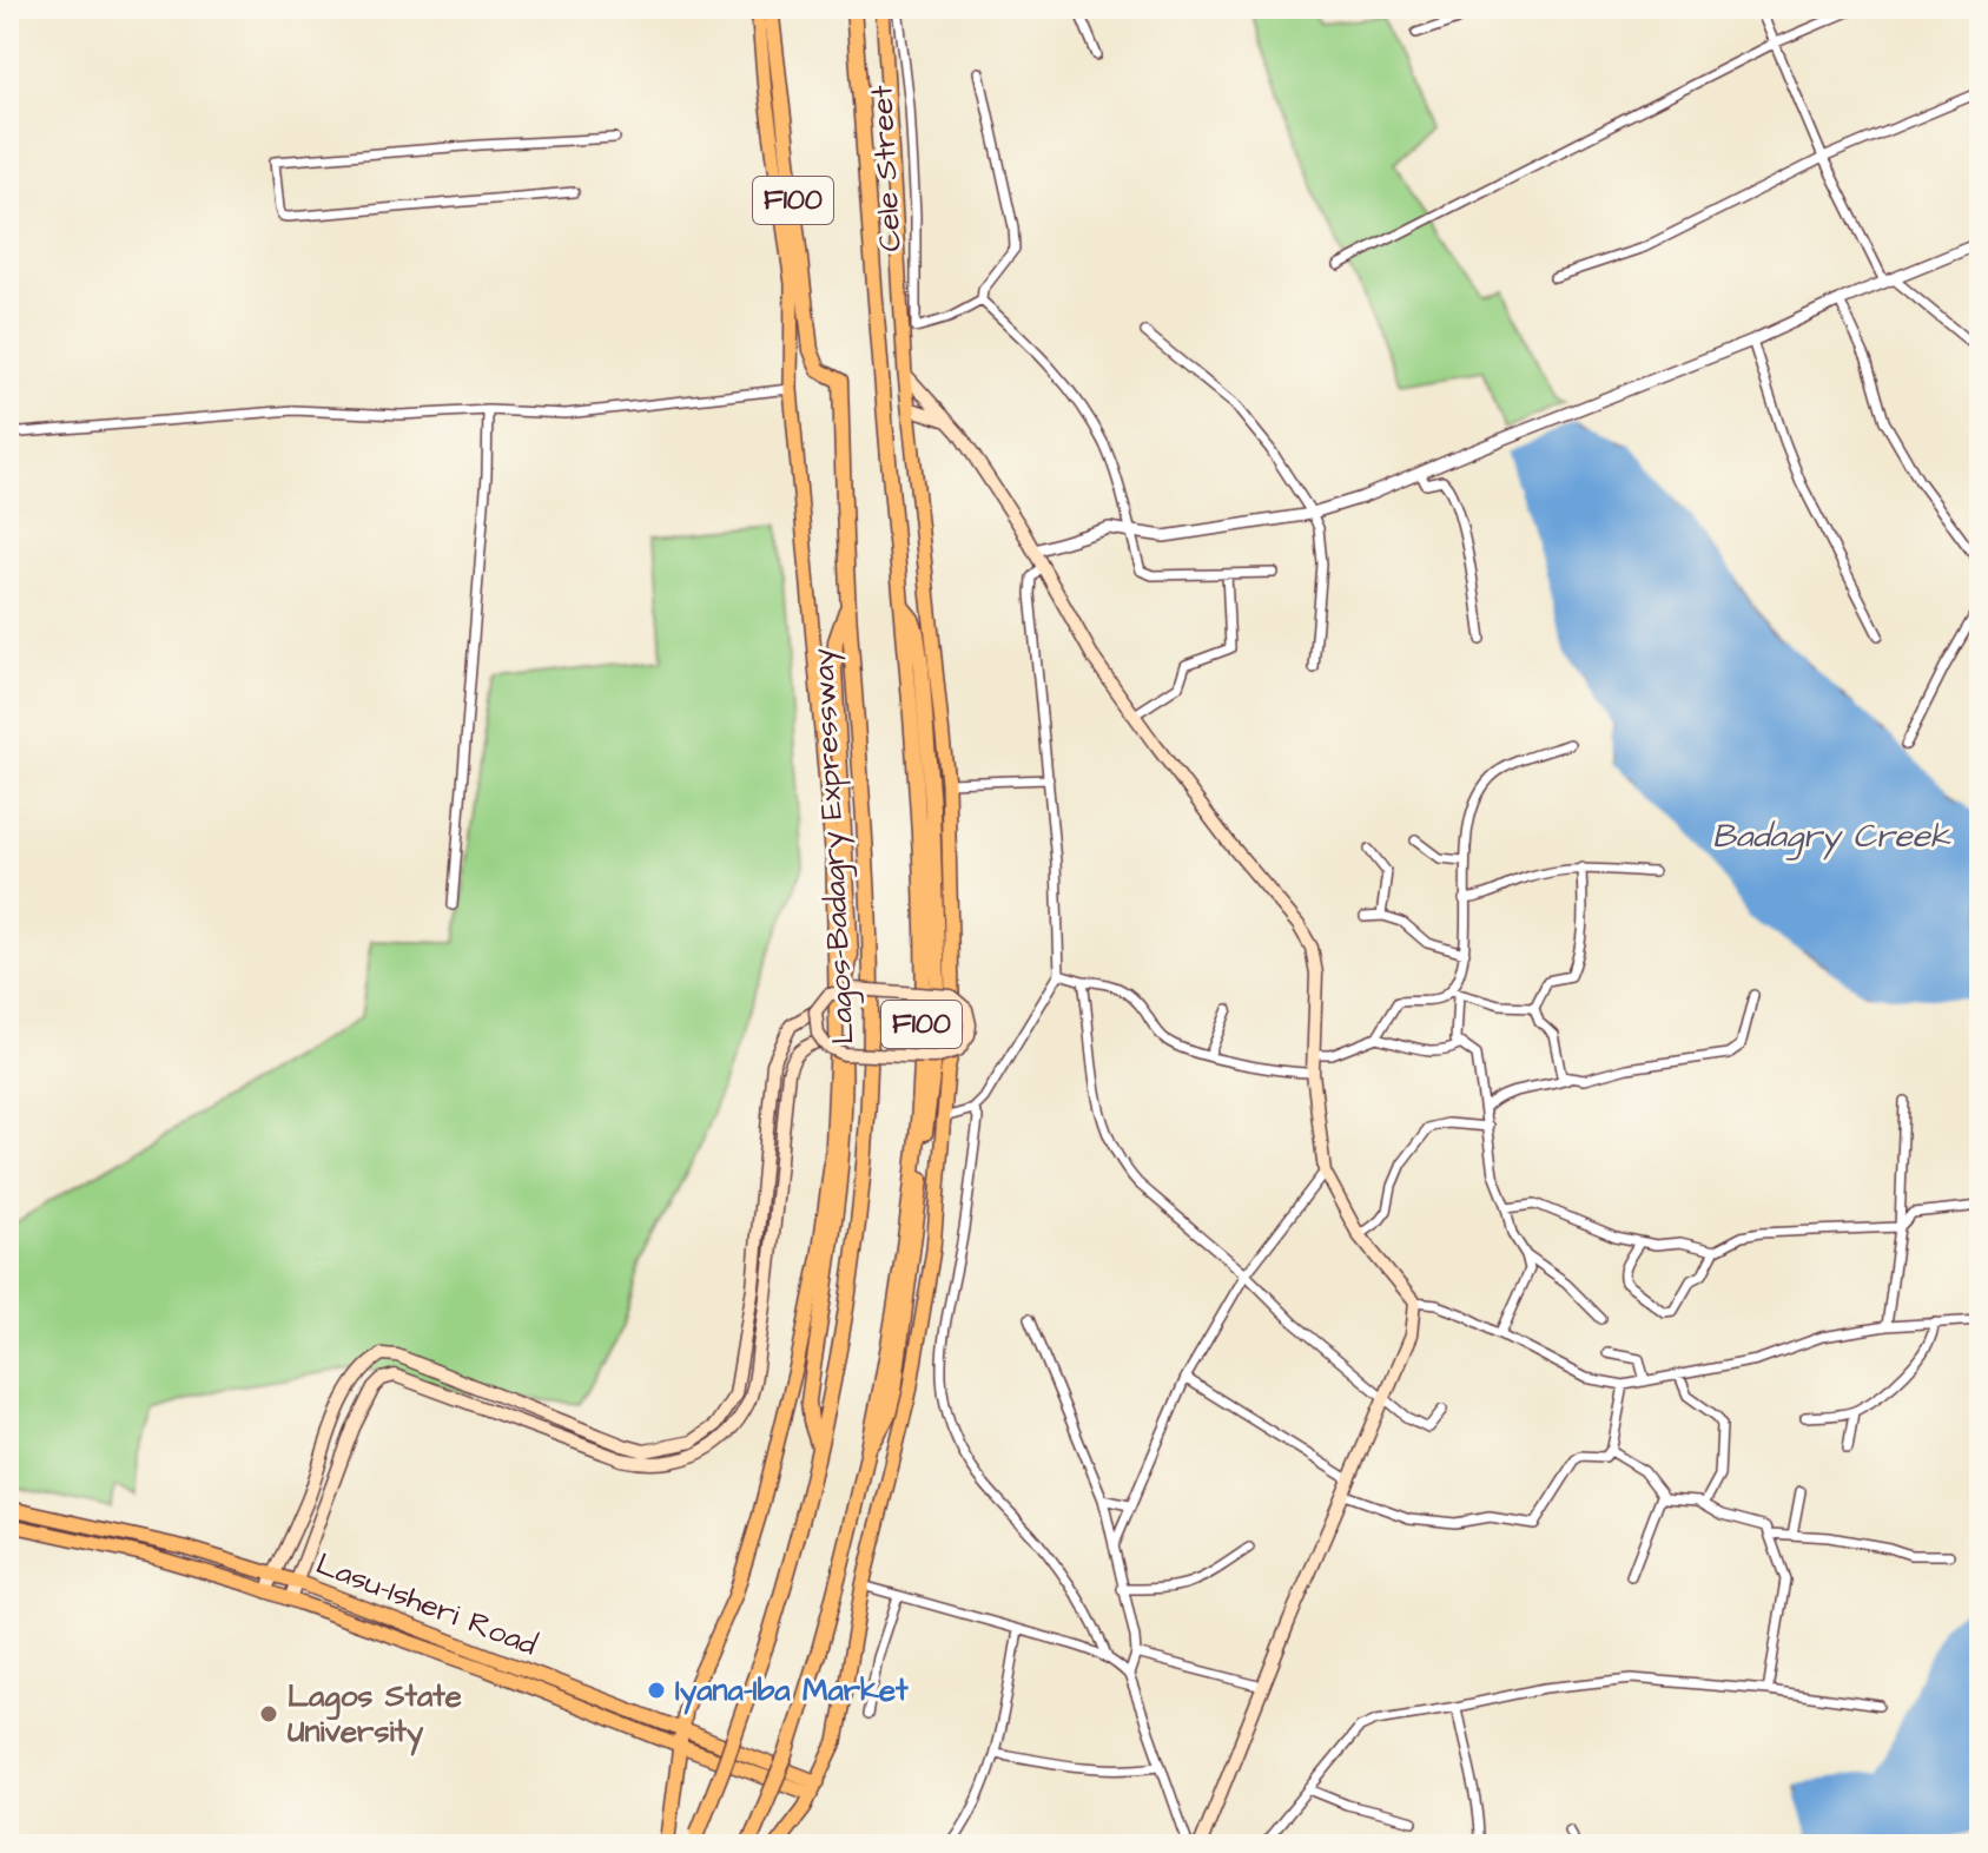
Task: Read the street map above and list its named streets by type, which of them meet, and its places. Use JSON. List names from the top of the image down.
{
  "streets": {
    "highway": ["F100", "Lagos-Badagry Expressway"],
    "main road": ["Lasu-Isheri Road"],
    "street": ["Cele Street"]
  },
  "crossings": [
    ["Lagos-Badagry Expressway", "Lasu-Isheri Road"]
  ],
  "water": ["Badagry Creek"],
  "places": ["Iyana-Iba Market", "Lagos State University"]
}
